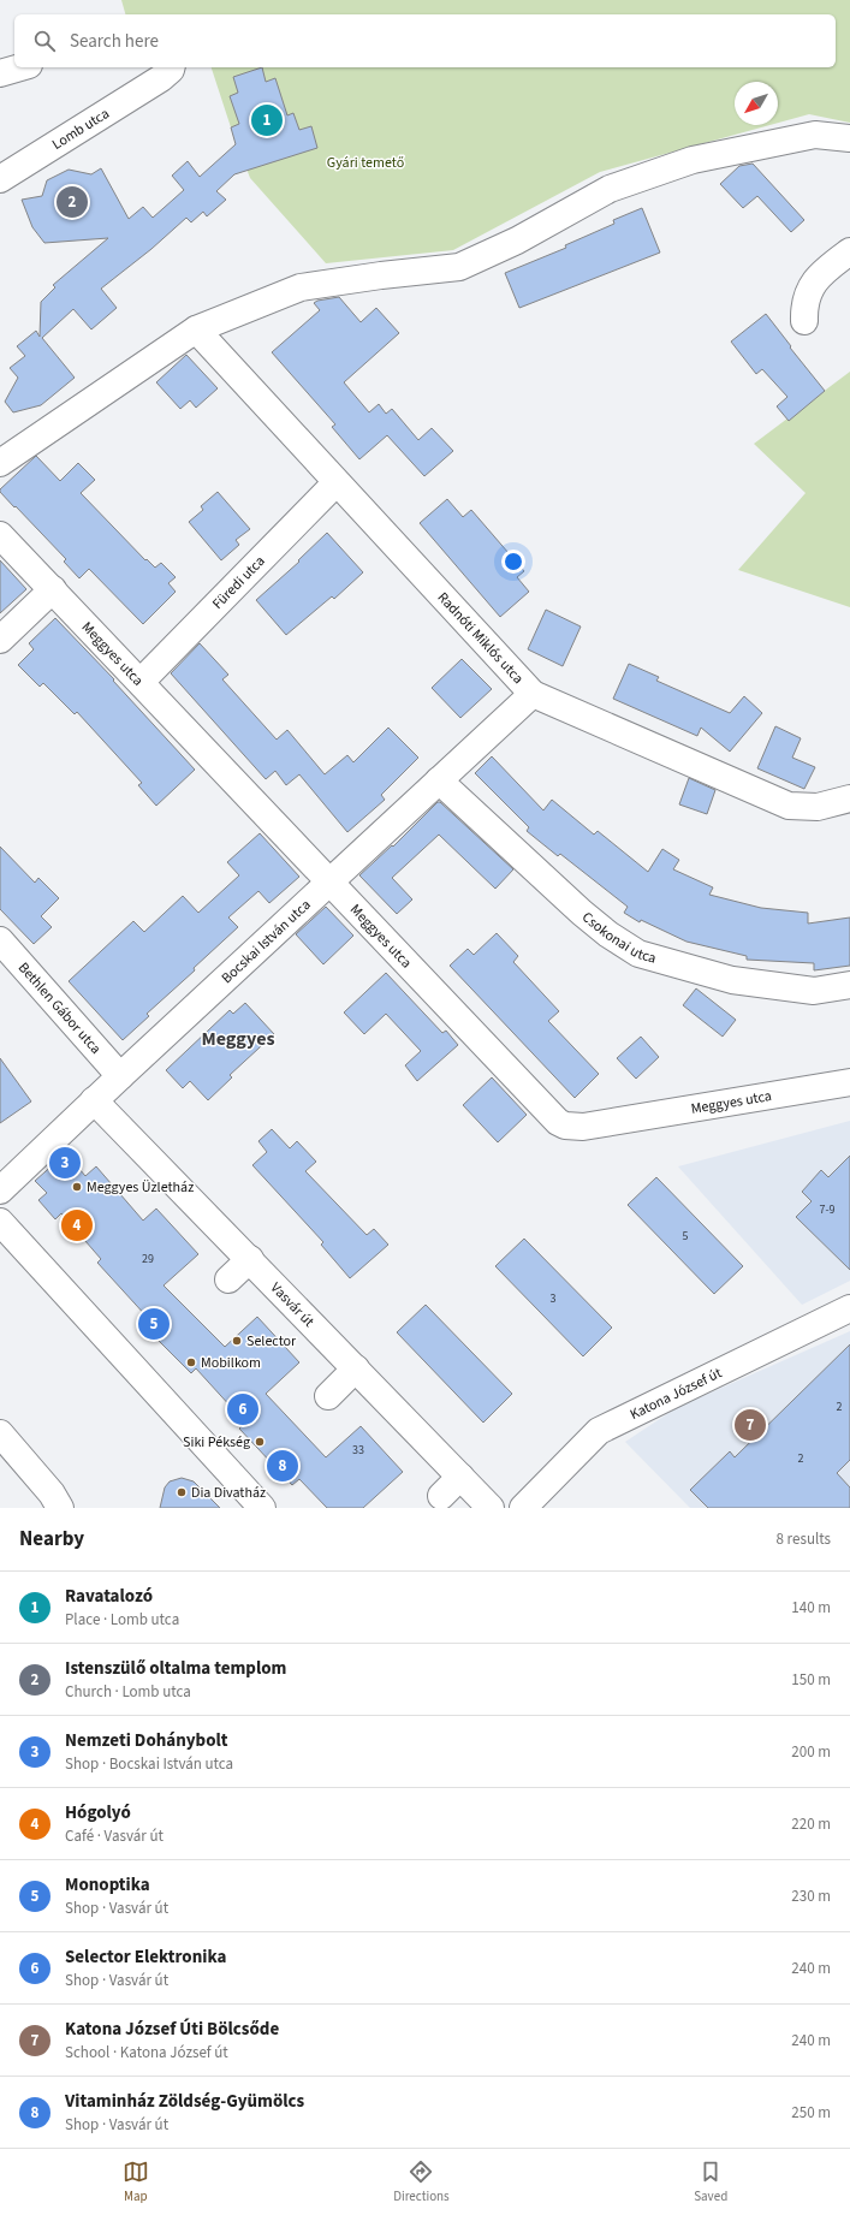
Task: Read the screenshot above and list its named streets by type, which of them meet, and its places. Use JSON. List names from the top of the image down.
{
  "streets": {
    "street": [
      "Lomb utca",
      "Füredi utca",
      "Radnóti Miklós utca",
      "Meggyes utca",
      "Csokonai utca",
      "Bocskai István utca",
      "Bethlen Gábor utca",
      "Vasvár út",
      "Katona József út"
    ]
  },
  "crossings": [
    ["Füredi utca", "Radnóti Miklós utca"],
    ["Füredi utca", "Meggyes utca"],
    ["Radnóti Miklós utca", "Bocskai István utca"],
    ["Meggyes utca", "Bocskai István utca"],
    ["Csokonai utca", "Bocskai István utca"],
    ["Bocskai István utca", "Bethlen Gábor utca"],
    ["Bocskai István utca", "Vasvár út"]
  ],
  "districts": ["Meggyes"],
  "parks": ["Gyári temető"],
  "places": [
    "Meggyes Üzletház",
    "Selector",
    "Mobilkom",
    "Siki Pékség",
    "Dia Divatház"
  ],
  "house_numbers": [
    "7-9",
    "5",
    "29",
    "3",
    "2",
    "33",
    "2"
  ],
  "north": "bottom left",
  "page": {
    "search": "Search here",
    "pins": [
      "1",
      "2",
      "3",
      "4",
      "5",
      "6",
      "7",
      "8"
    ],
    "heading": ["Nearby", "8 results"],
    "list": [
      {
        "mark": "1",
        "name": "Ravatalozó",
        "note": "Place · Lomb utca",
        "value": "140 m"
      },
      {
        "mark": "2",
        "name": "Istenszülő oltalma templom",
        "note": "Church · Lomb utca",
        "value": "150 m"
      },
      {
        "mark": "3",
        "name": "Nemzeti Dohánybolt",
        "note": "Shop · Bocskai István utca",
        "value": "200 m"
      },
      {
        "mark": "4",
        "name": "Hógolyó",
        "note": "Café · Vasvár út",
        "value": "220 m"
      },
      {
        "mark": "5",
        "name": "Monoptika",
        "note": "Shop · Vasvár út",
        "value": "230 m"
      },
      {
        "mark": "6",
        "name": "Selector Elektronika",
        "note": "Shop · Vasvár út",
        "value": "240 m"
      },
      {
        "mark": "7",
        "name": "Katona József Úti Bölcsőde",
        "note": "School · Katona József út",
        "value": "240 m"
      },
      {
        "mark": "8",
        "name": "Vitaminház Zöldség-Gyümölcs",
        "note": "Shop · Vasvár út",
        "value": "250 m"
      }
    ],
    "nav": ["Map", "Directions", "Saved"]
  }
}
